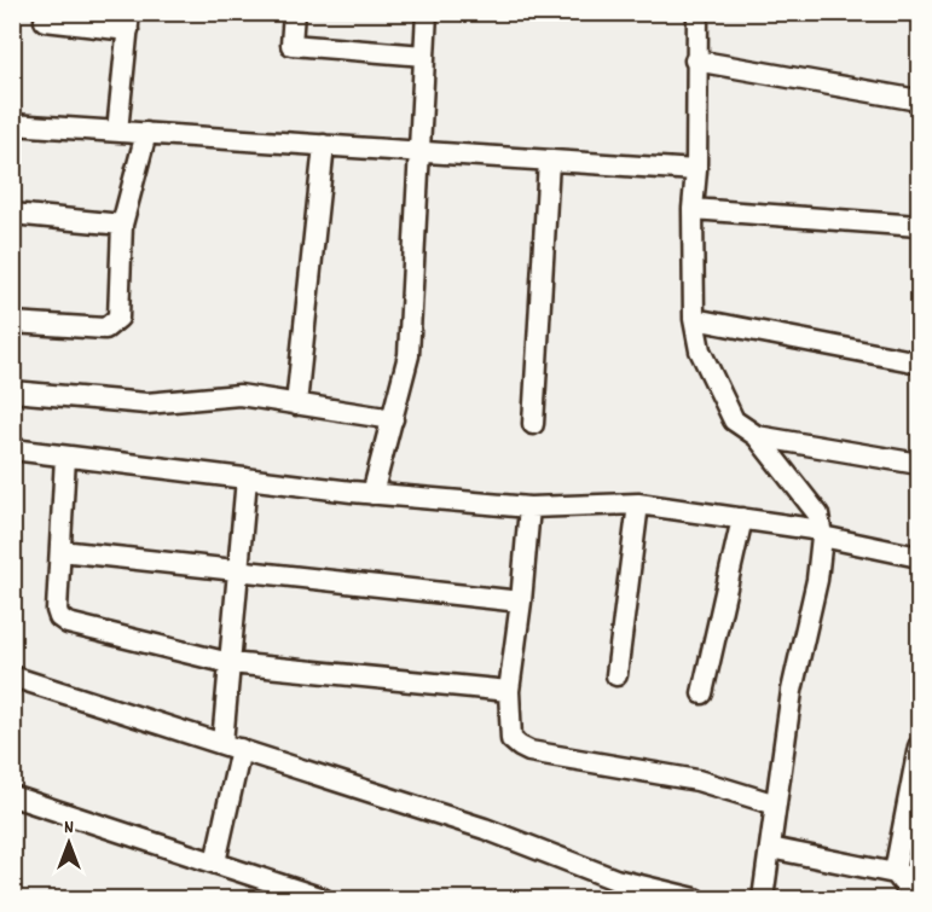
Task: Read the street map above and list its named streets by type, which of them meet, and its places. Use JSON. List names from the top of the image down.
{
  "north": "top"
}
